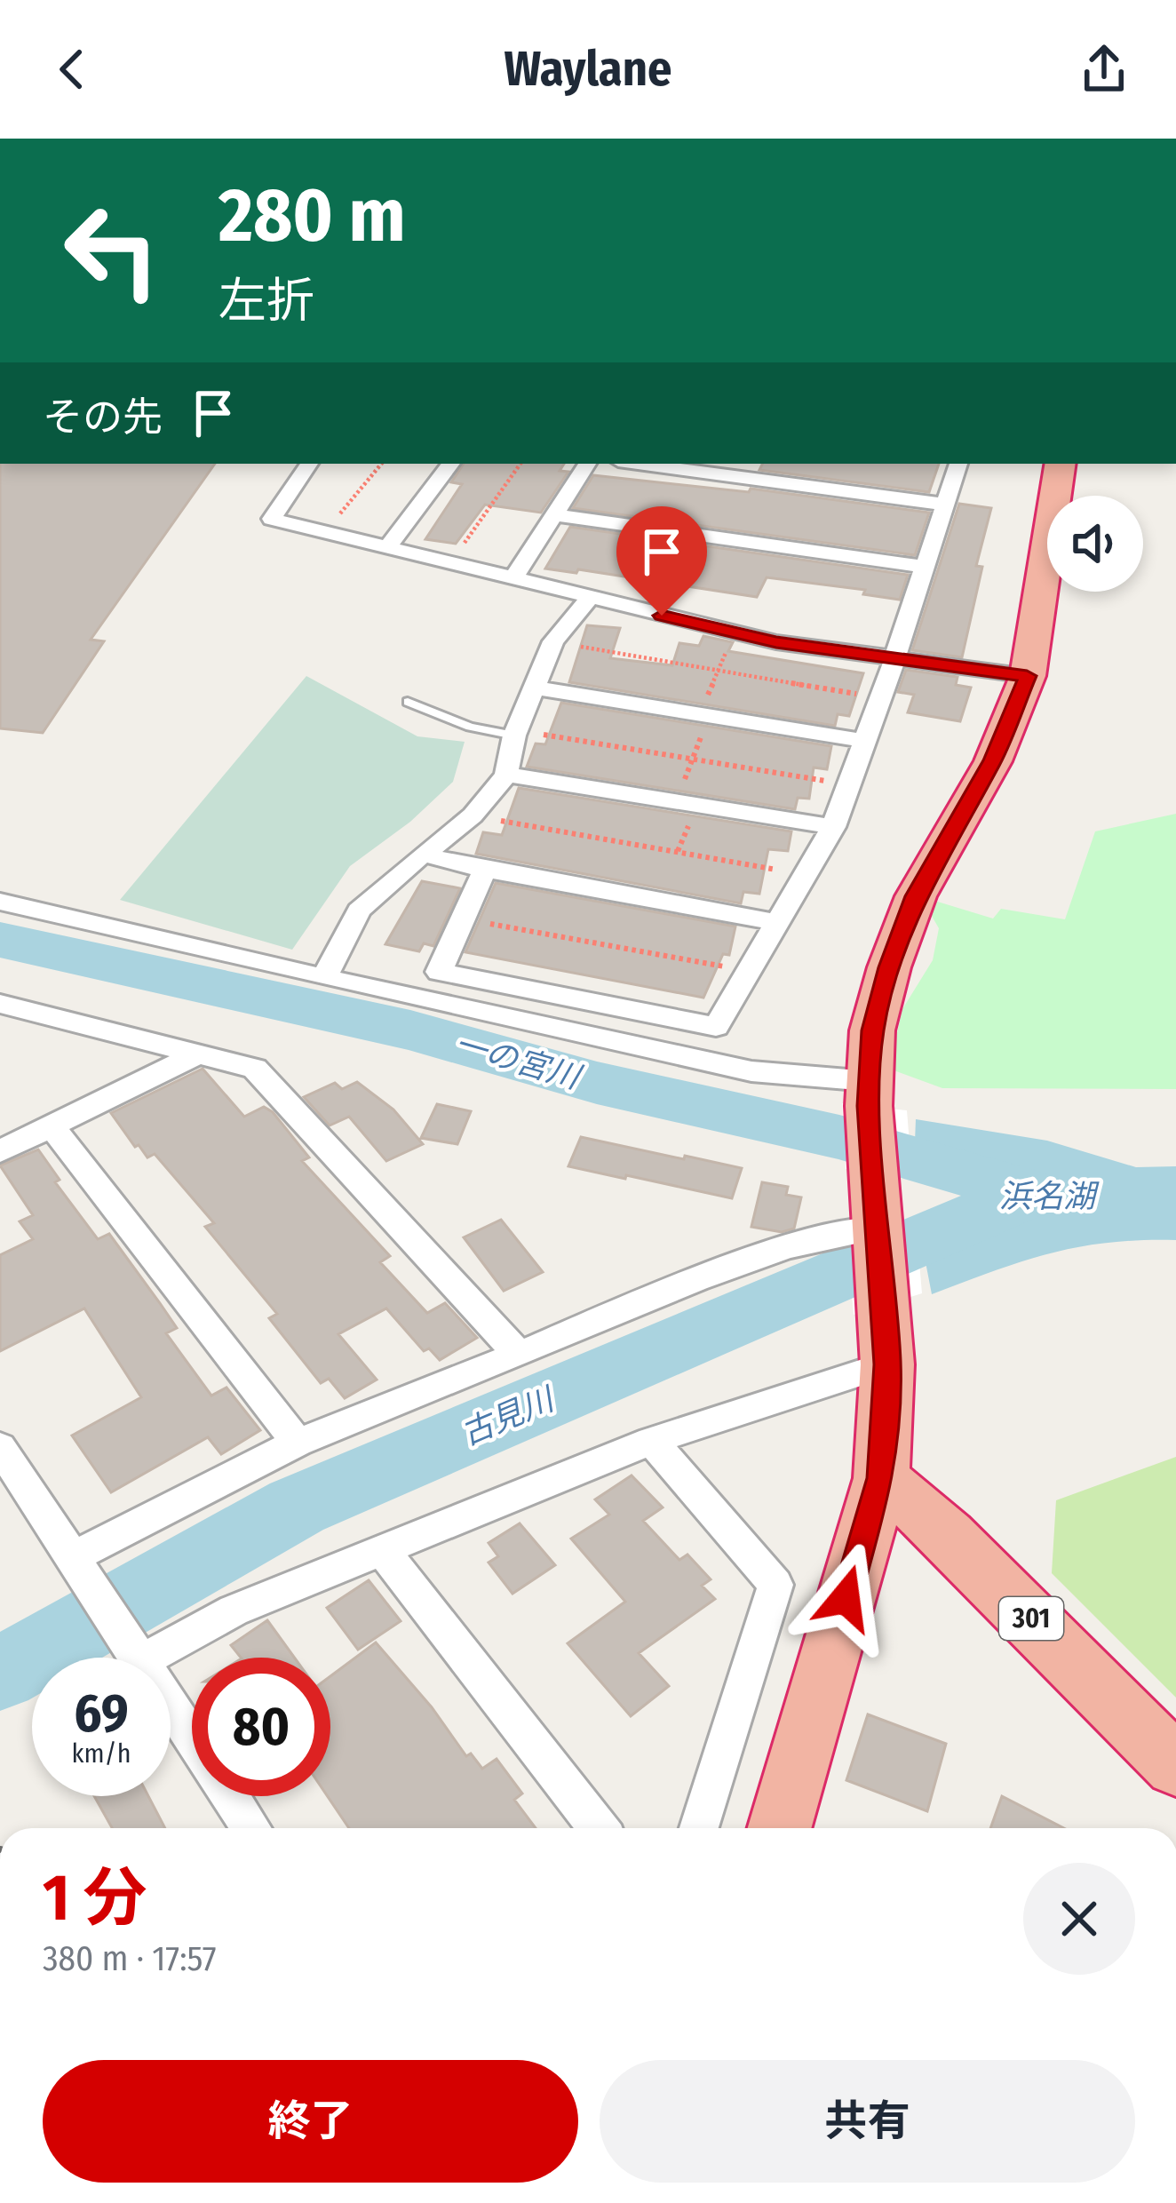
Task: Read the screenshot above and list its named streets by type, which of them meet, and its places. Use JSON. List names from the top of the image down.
{
  "streets": {
    "highway": ["301"]
  },
  "water": ["一の宮川", "浜名湖", "古見川"],
  "page": {
    "header": "Waylane",
    "turn": ["280 m", "左折"],
    "then": "その先",
    "speed": "69 km/h",
    "limit": "80",
    "heading": ["1 分", "380 m · 17:57"],
    "buttons": ["終了", "共有"]
  }
}
